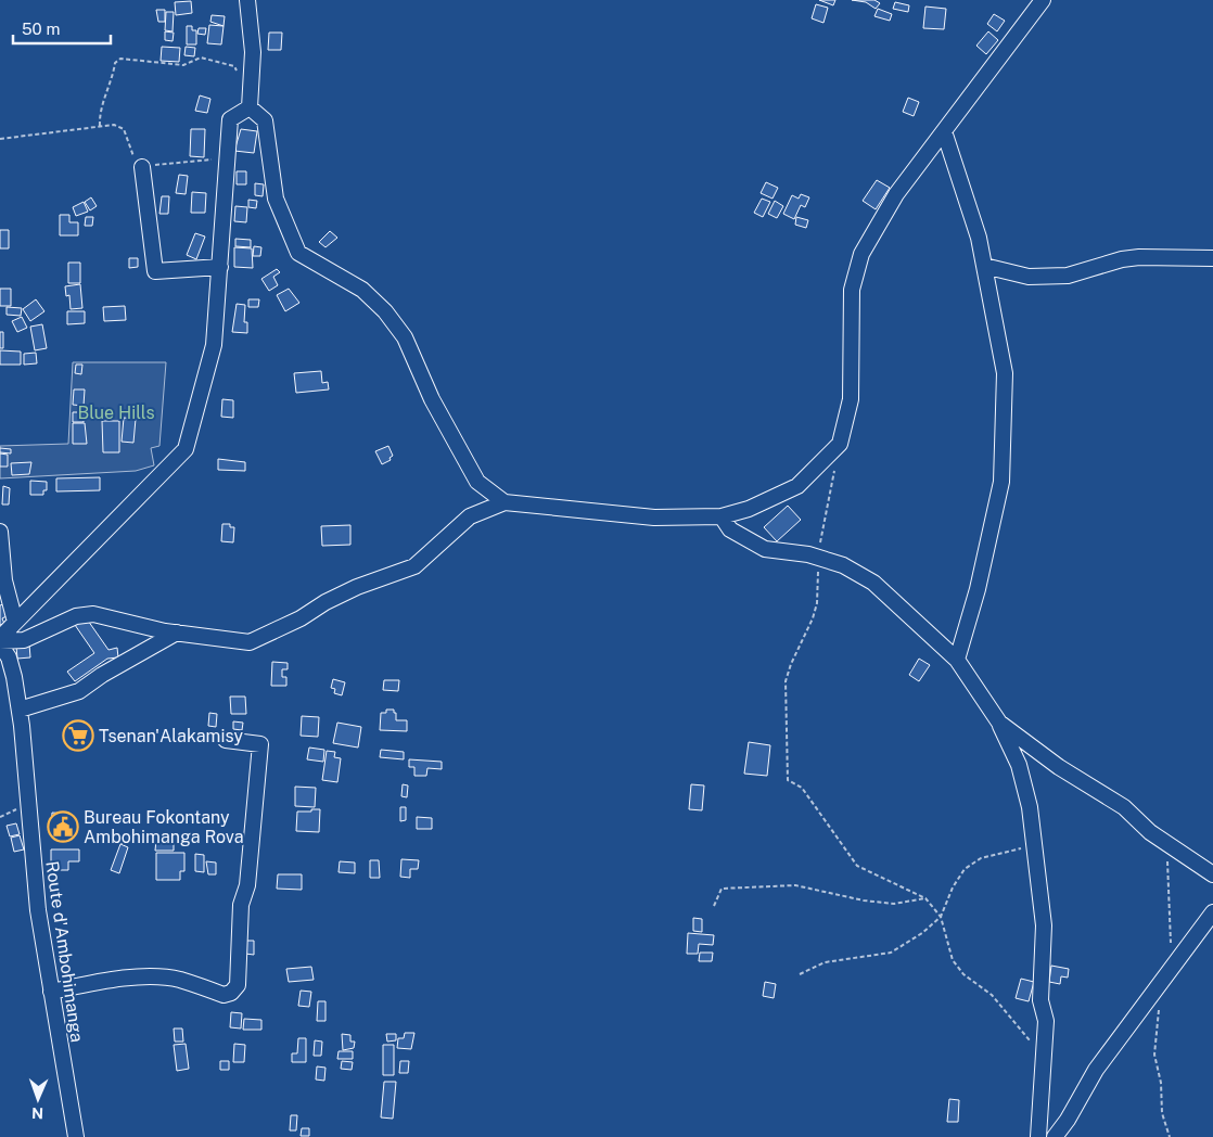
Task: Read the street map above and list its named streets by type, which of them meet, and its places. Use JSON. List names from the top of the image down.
{
  "streets": {
    "street": ["Route d'Ambohimanga"]
  },
  "parks": ["Blue Hills"],
  "places": {
    "supermarket": ["Tsenan'Alakamisy"],
    "public building": ["Bureau Fokontany Ambohimanga Rova"]
  },
  "scale_bar": "50 m",
  "north": "bottom"
}
